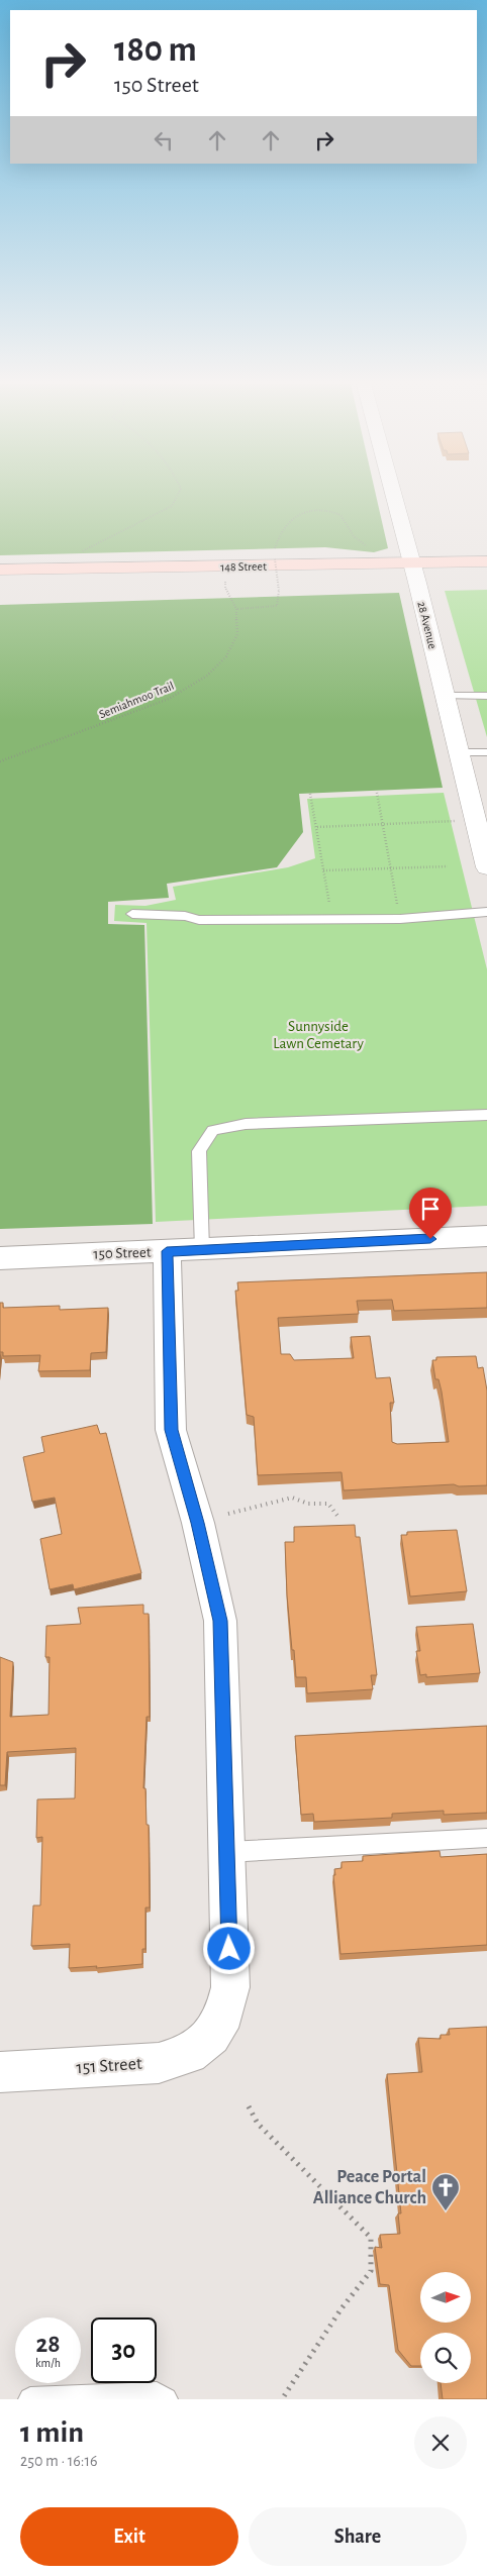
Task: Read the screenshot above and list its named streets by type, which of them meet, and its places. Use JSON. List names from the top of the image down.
{
  "streets": {
    "main road": ["148 Street"],
    "street": ["28 Avenue", "150 Street", "151 Street"],
    "path": ["Semiahmoo Trail"]
  },
  "crossings": [
    ["148 Street", "28 Avenue"]
  ],
  "parks": ["Sunnyside Lawn Cemetary"],
  "places": {
    "church": ["Peace Portal Alliance Church"]
  },
  "north": "right",
  "page": {
    "turn": ["180 m", "150 Street"],
    "speed": "28 km/h",
    "limit": "30",
    "heading": ["1 min", "250 m · 16:16"],
    "buttons": ["Exit", "Share"]
  }
}
